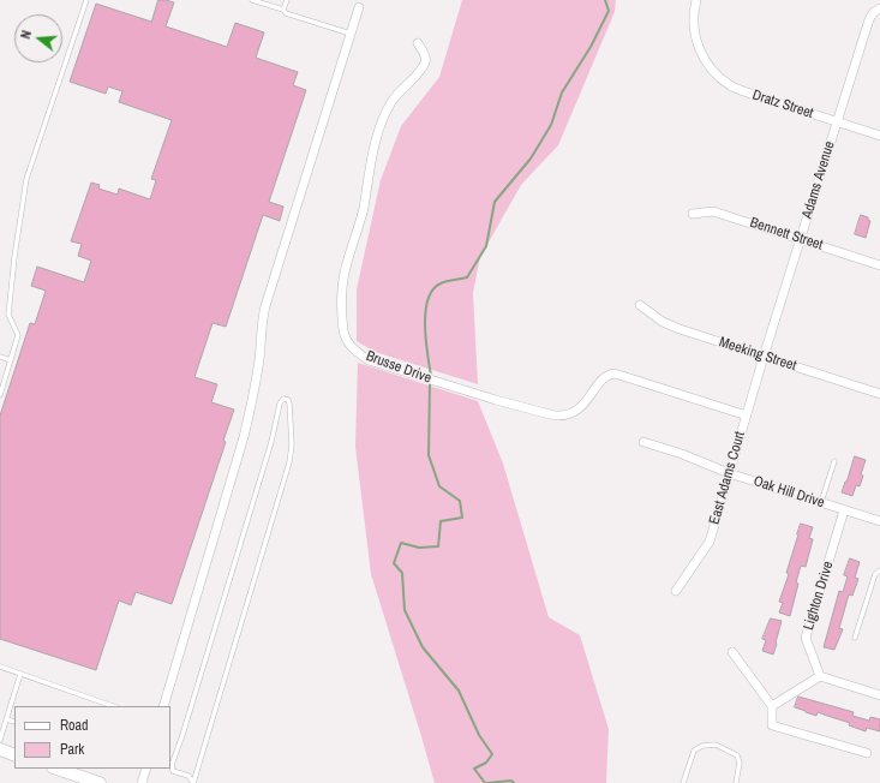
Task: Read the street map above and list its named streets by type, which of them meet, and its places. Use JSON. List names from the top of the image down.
{
  "streets": {
    "street": [
      "Dratz Street",
      "Adams Avenue",
      "Bennett Street",
      "Meeking Street",
      "Brusse Drive",
      "East Adams Court",
      "Oak Hill Drive",
      "Lighton Drive"
    ]
  },
  "crossings": [
    ["Dratz Street", "Adams Avenue"],
    ["Adams Avenue", "Bennett Street"],
    ["Adams Avenue", "Meeking Street"],
    ["Adams Avenue", "East Adams Court"],
    ["Meeking Street", "East Adams Court"],
    ["Brusse Drive", "East Adams Court"],
    ["East Adams Court", "Oak Hill Drive"],
    ["Oak Hill Drive", "Lighton Drive"]
  ],
  "legend": ["Road", "Park"],
  "north": "left"
}
